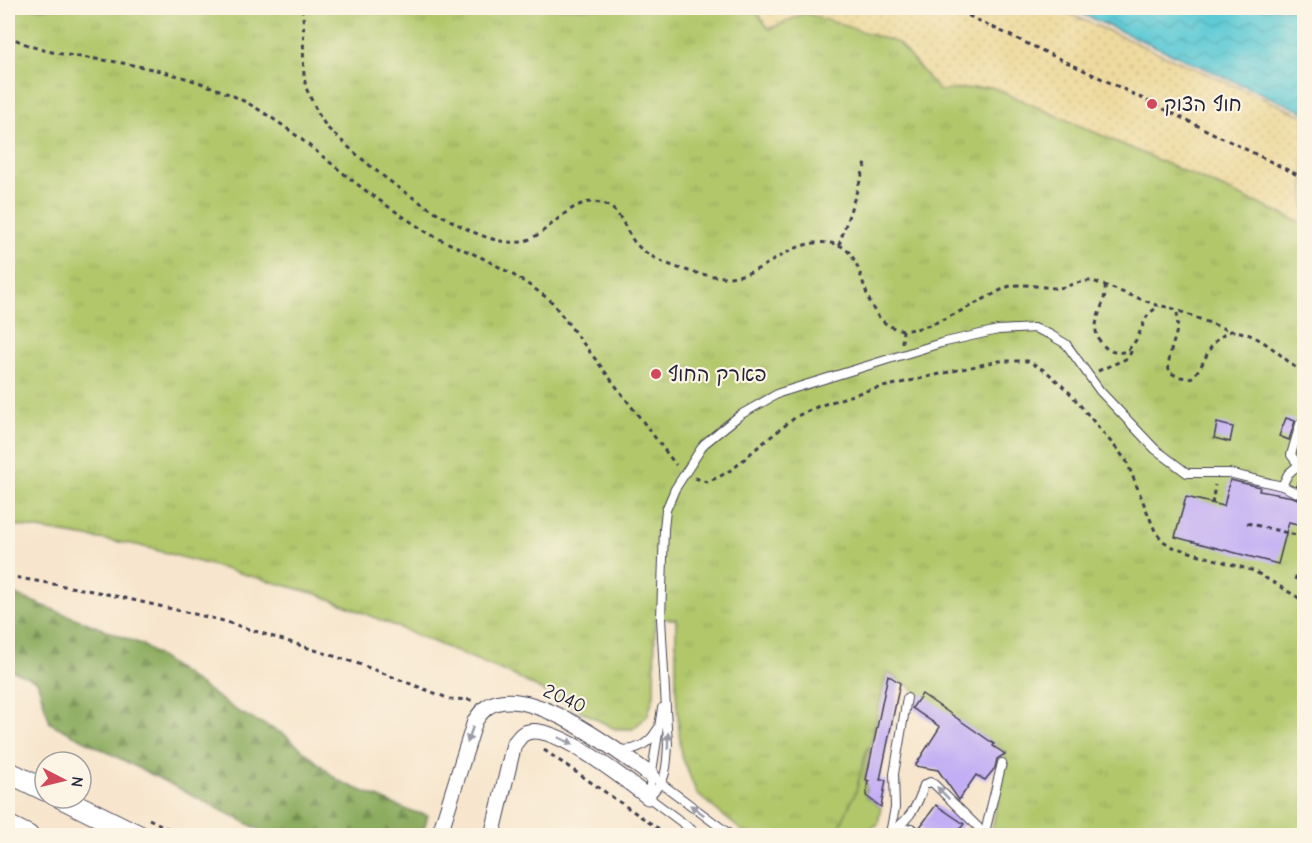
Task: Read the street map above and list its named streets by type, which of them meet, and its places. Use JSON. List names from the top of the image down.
{
  "streets": {
    "street": ["2040"]
  },
  "places": ["חוף הצוק", "פארק החוף"],
  "north": "right"
}
